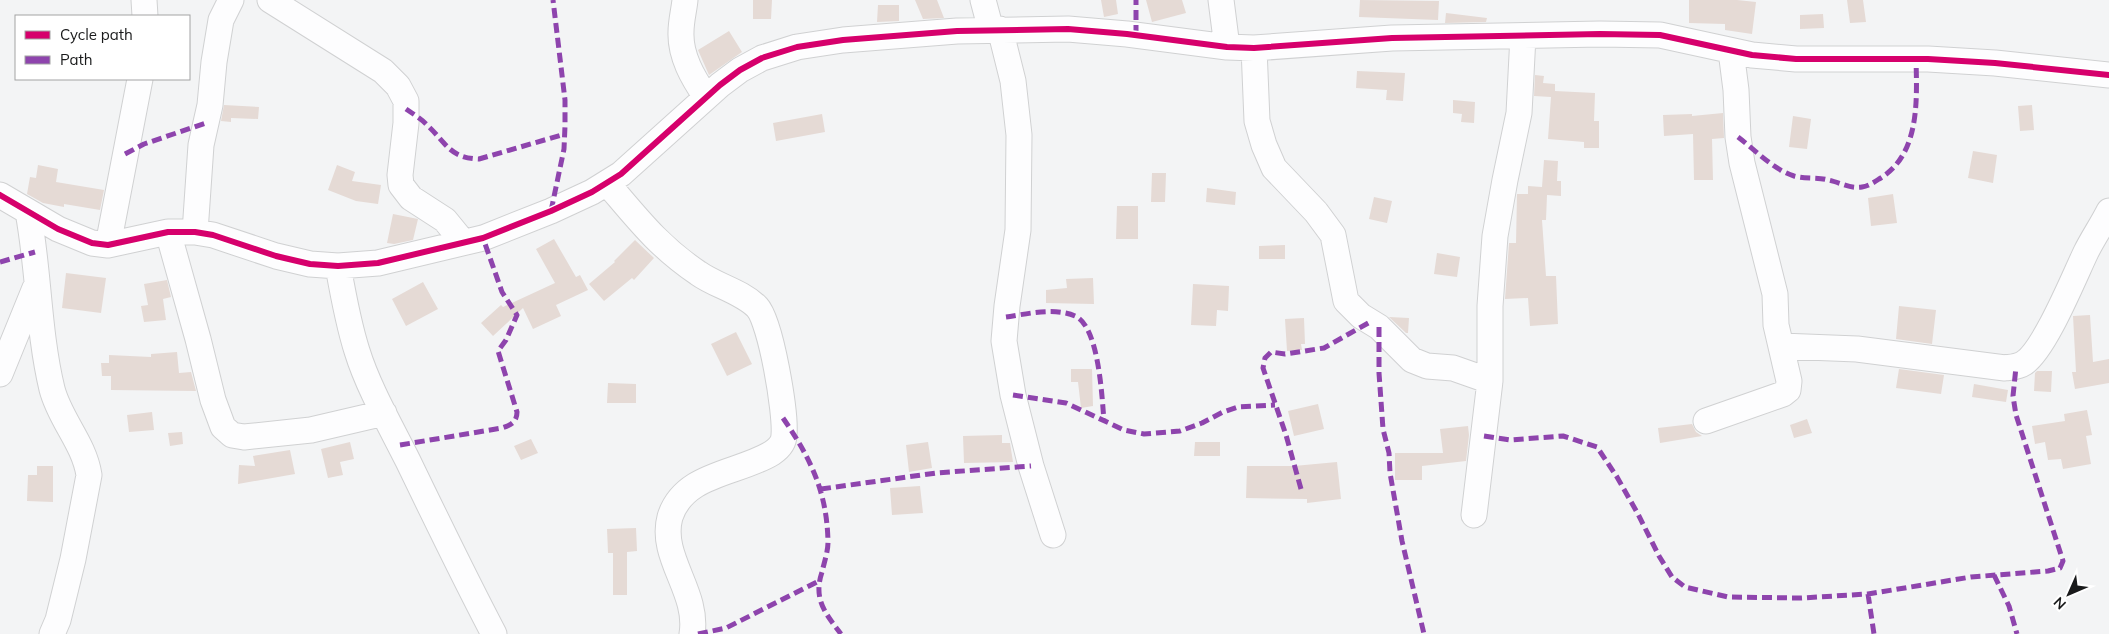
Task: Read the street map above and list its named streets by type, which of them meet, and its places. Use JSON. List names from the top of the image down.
{
  "legend": ["Cycle path", "Path"],
  "north": "bottom left"
}
